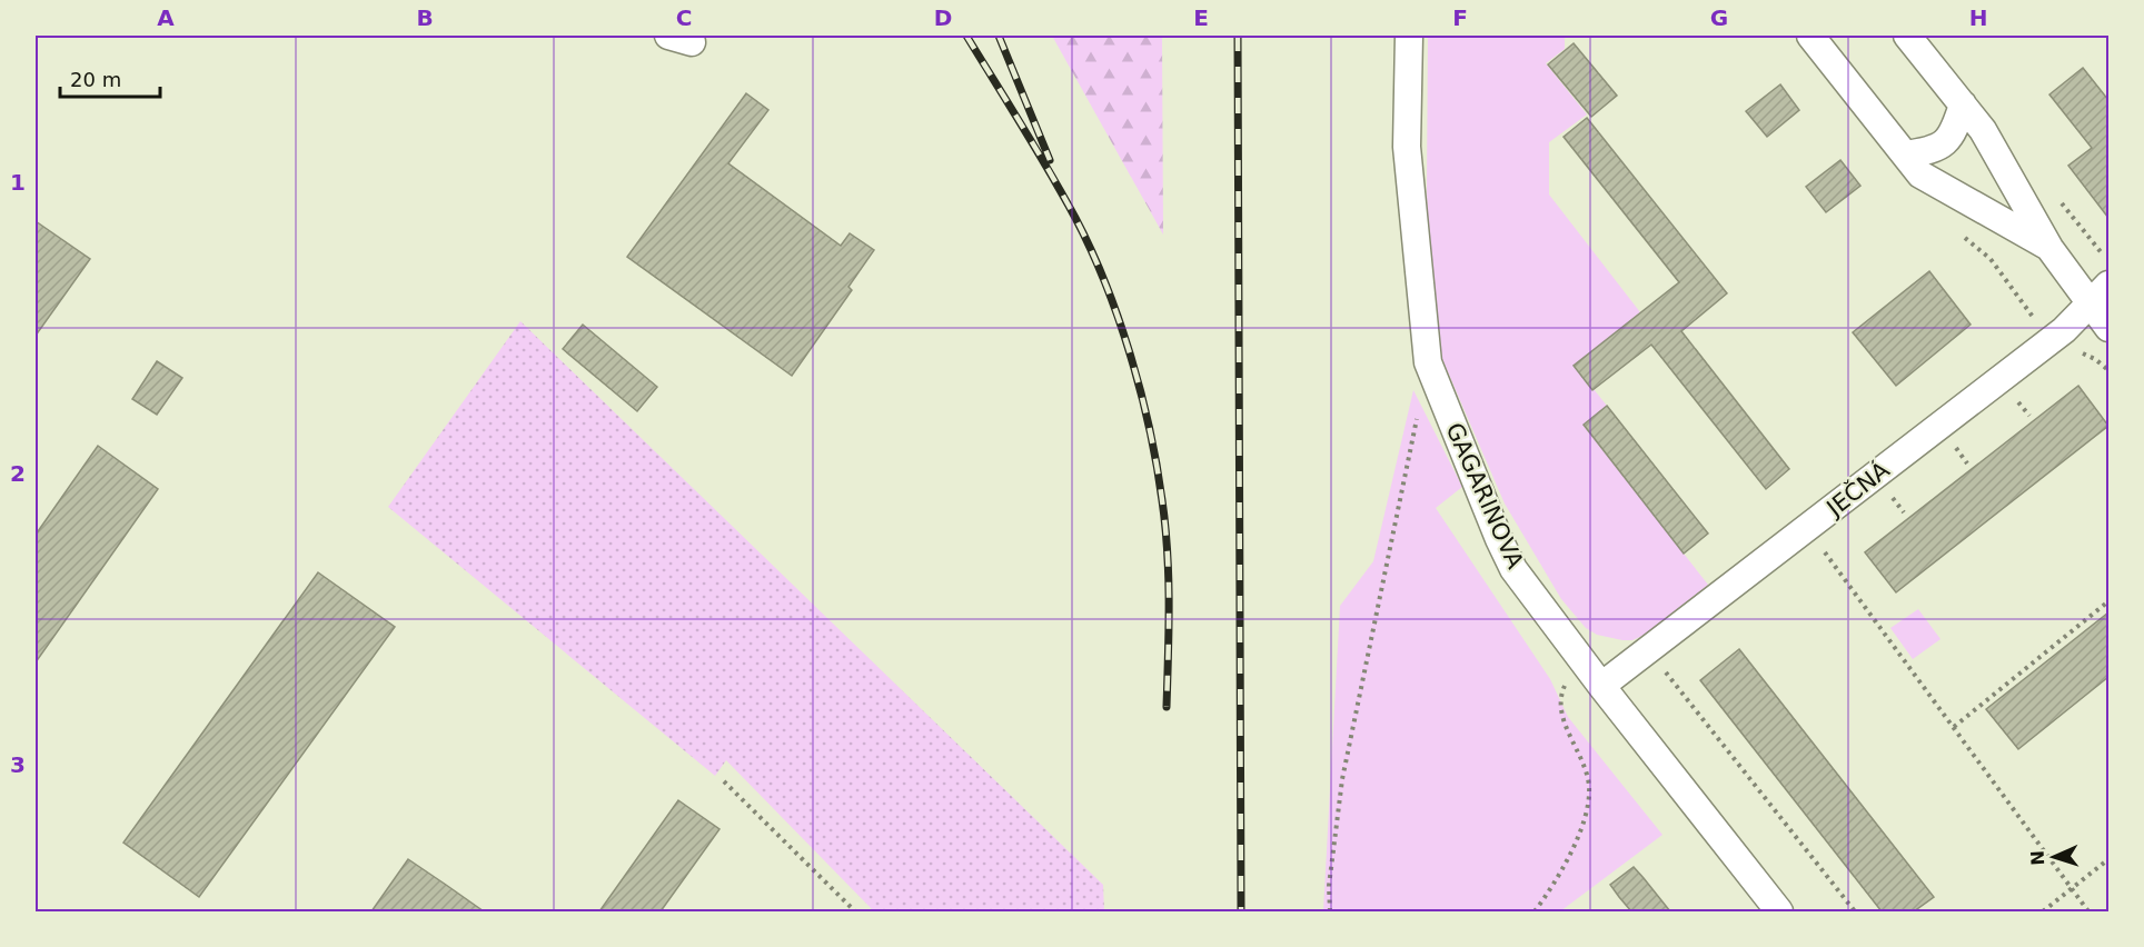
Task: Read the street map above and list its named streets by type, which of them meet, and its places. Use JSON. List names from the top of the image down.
{
  "streets": {
    "street": ["JEČNÁ", "GAGARINOVA"]
  },
  "crossings": [
    ["JEČNÁ", "GAGARINOVA"]
  ],
  "scale_bar": "20 m",
  "north": "left",
  "grid": {
    "columns": [
      "A",
      "B",
      "C",
      "D",
      "E",
      "F",
      "G",
      "H"
    ],
    "rows": ["1", "2", "3"]
  }
}
